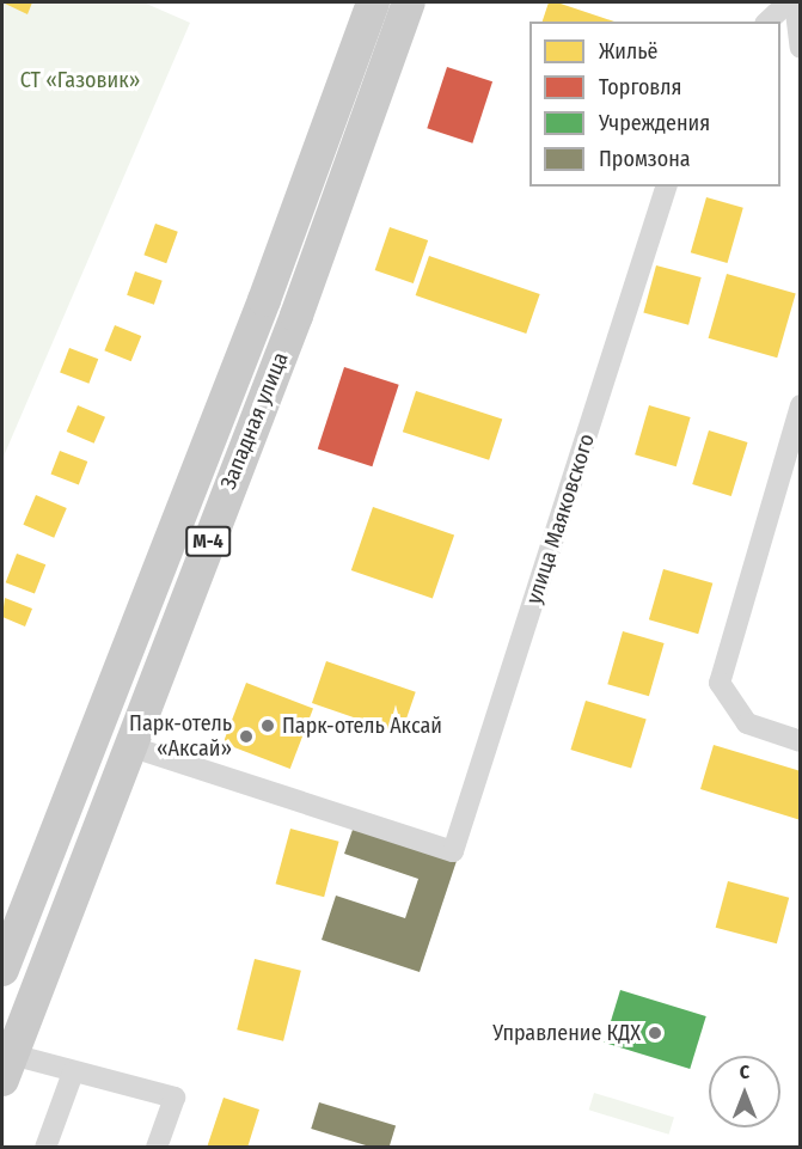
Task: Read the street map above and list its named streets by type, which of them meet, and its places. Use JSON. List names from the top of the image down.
{
  "streets": {
    "main road": ["Западная улица", "М-4"],
    "street": ["улица Маяковского"]
  },
  "crossings": [
    ["Западная улица", "улица Маяковского"]
  ],
  "parks": ["СТ «Газовик»"],
  "places": ["Парк-отель Аксай", "Парк-отель «Аксай»", "Управление КДХ"],
  "legend": [
    "Жильё",
    "Торговля",
    "Учреждения",
    "Промзона"
  ],
  "north": "top"
}
